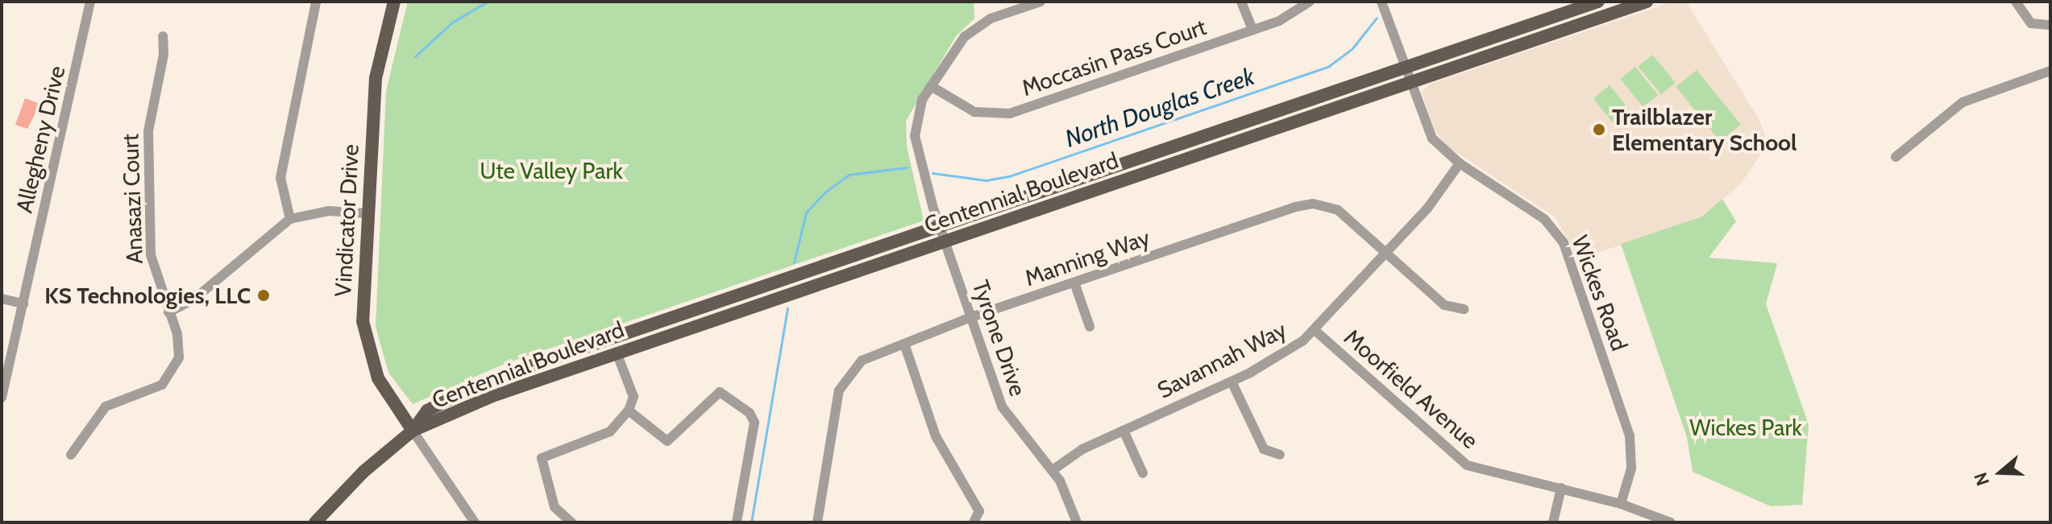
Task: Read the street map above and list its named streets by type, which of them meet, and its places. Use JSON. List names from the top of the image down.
{
  "streets": {
    "main road": ["Centennial Boulevard", "Vindicator Drive"],
    "street": [
      "Moccasin Pass Court",
      "Allegheny Drive",
      "Anasazi Court",
      "Manning Way",
      "Wickes Road",
      "Tyrone Drive",
      "Savannah Way",
      "Moorfield Avenue"
    ]
  },
  "crossings": [
    ["Moccasin Pass Court", "Tyrone Drive"],
    ["Centennial Boulevard", "Vindicator Drive"],
    ["Centennial Boulevard", "Wickes Road"],
    ["Centennial Boulevard", "Tyrone Drive"],
    ["Manning Way", "Tyrone Drive"],
    ["Manning Way", "Savannah Way"],
    ["Wickes Road", "Savannah Way"],
    ["Wickes Road", "Moorfield Avenue"],
    ["Tyrone Drive", "Savannah Way"],
    ["Savannah Way", "Moorfield Avenue"]
  ],
  "water": ["North Douglas Creek"],
  "parks": ["Ute Valley Park", "Wickes Park"],
  "places": ["Trailblazer Elementary School", "KS Technologies, LLC"],
  "north": "left"
}
